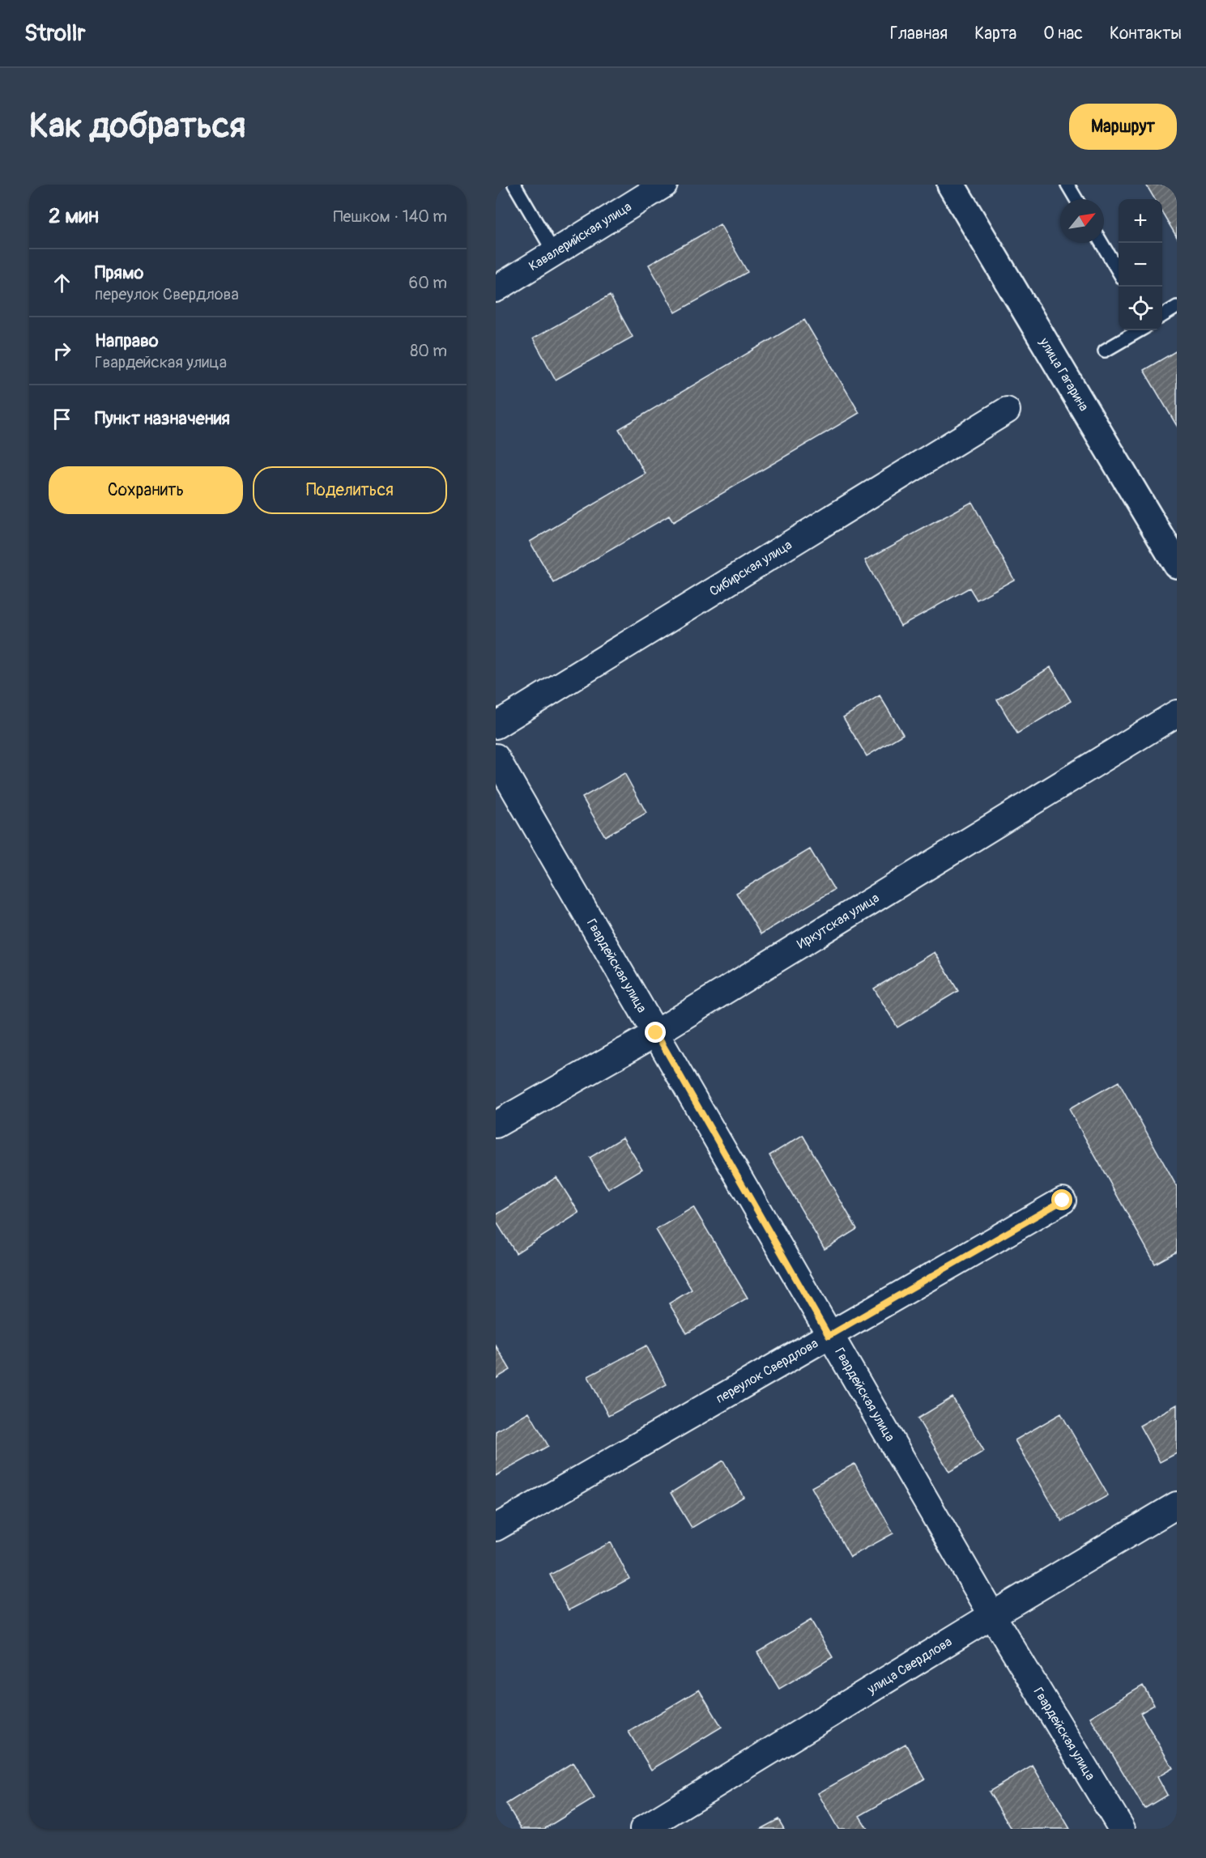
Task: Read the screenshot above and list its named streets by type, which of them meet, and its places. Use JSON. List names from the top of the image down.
{
  "streets": {
    "street": [
      "Кавалерийская улица",
      "улица Гагарина",
      "Сибирская улица",
      "Иркутская улица",
      "Гвардейская улица",
      "переулок Свердлова",
      "улица Свердлова"
    ]
  },
  "crossings": [
    ["Иркутская улица", "Гвардейская улица"],
    ["Гвардейская улица", "переулок Свердлова"],
    ["Гвардейская улица", "улица Свердлова"]
  ],
  "north": "top right",
  "page": {
    "header": "Strollr",
    "nav": [
      "Главная",
      "Карта",
      "О нас",
      "Контакты"
    ],
    "buttons": [
      "Маршрут",
      ["Сохранить", "Поделиться"]
    ],
    "title": "Как добраться",
    "heading": ["2 мин", "Пешком · 140 m"],
    "map_buttons": ["+", "−"],
    "list": [
      ["Прямо", "переулок Свердлова", "60 m"],
      ["Направо", "Гвардейская улица", "80 m"],
      "Пункт назначения"
    ]
  }
}
